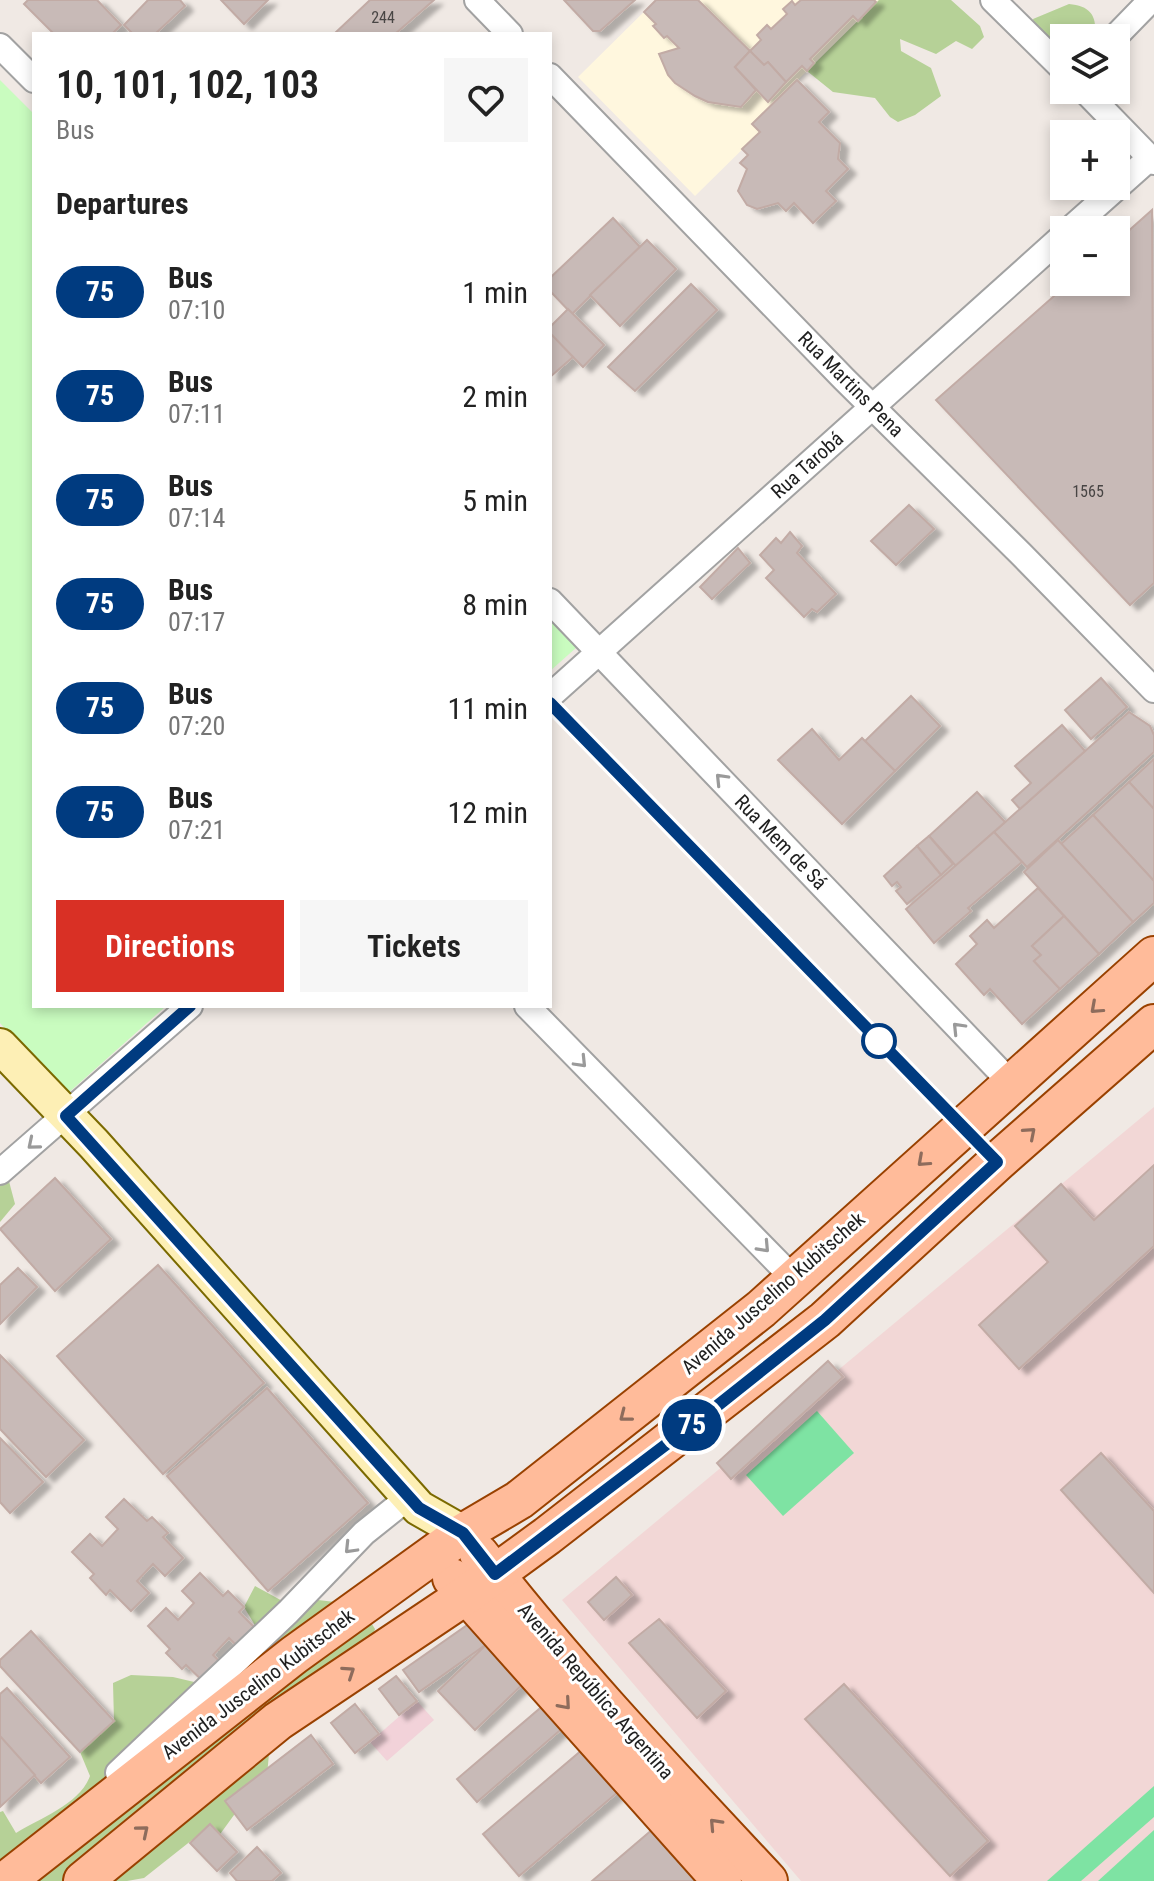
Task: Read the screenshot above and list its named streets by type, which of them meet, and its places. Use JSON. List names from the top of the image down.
{
  "streets": {
    "main road": ["Avenida Juscelino Kubitschek", "Avenida República Argentina"],
    "street": ["Rua Martins Pena", "Rua Tarobá", "Rua Mem de Sá"]
  },
  "crossings": [
    ["Rua Martins Pena", "Rua Tarobá"],
    ["Rua Tarobá", "Rua Mem de Sá"],
    ["Rua Mem de Sá", "Avenida Juscelino Kubitschek"],
    ["Avenida Juscelino Kubitschek", "Avenida República Argentina"]
  ],
  "one_way": ["Rua Mem de Sá"],
  "lines": ["bus line 75"],
  "house_numbers": ["244", "1565"],
  "page": {
    "on_map": "75",
    "map_buttons": ["+", "−"],
    "heading": [
      ["10, 101, 102, 103", "Bus"],
      "Departures"
    ],
    "list": [
      {
        "mark": "75",
        "name": "Bus",
        "note": "07:10",
        "value": "1 min"
      },
      {
        "mark": "75",
        "name": "Bus",
        "note": "07:11",
        "value": "2 min"
      },
      {
        "mark": "75",
        "name": "Bus",
        "note": "07:14",
        "value": "5 min"
      },
      {
        "mark": "75",
        "name": "Bus",
        "note": "07:17",
        "value": "8 min"
      },
      {
        "mark": "75",
        "name": "Bus",
        "note": "07:20",
        "value": "11 min"
      },
      {
        "mark": "75",
        "name": "Bus",
        "note": "07:21",
        "value": "12 min"
      }
    ],
    "buttons": ["Directions", "Tickets"]
  }
}
